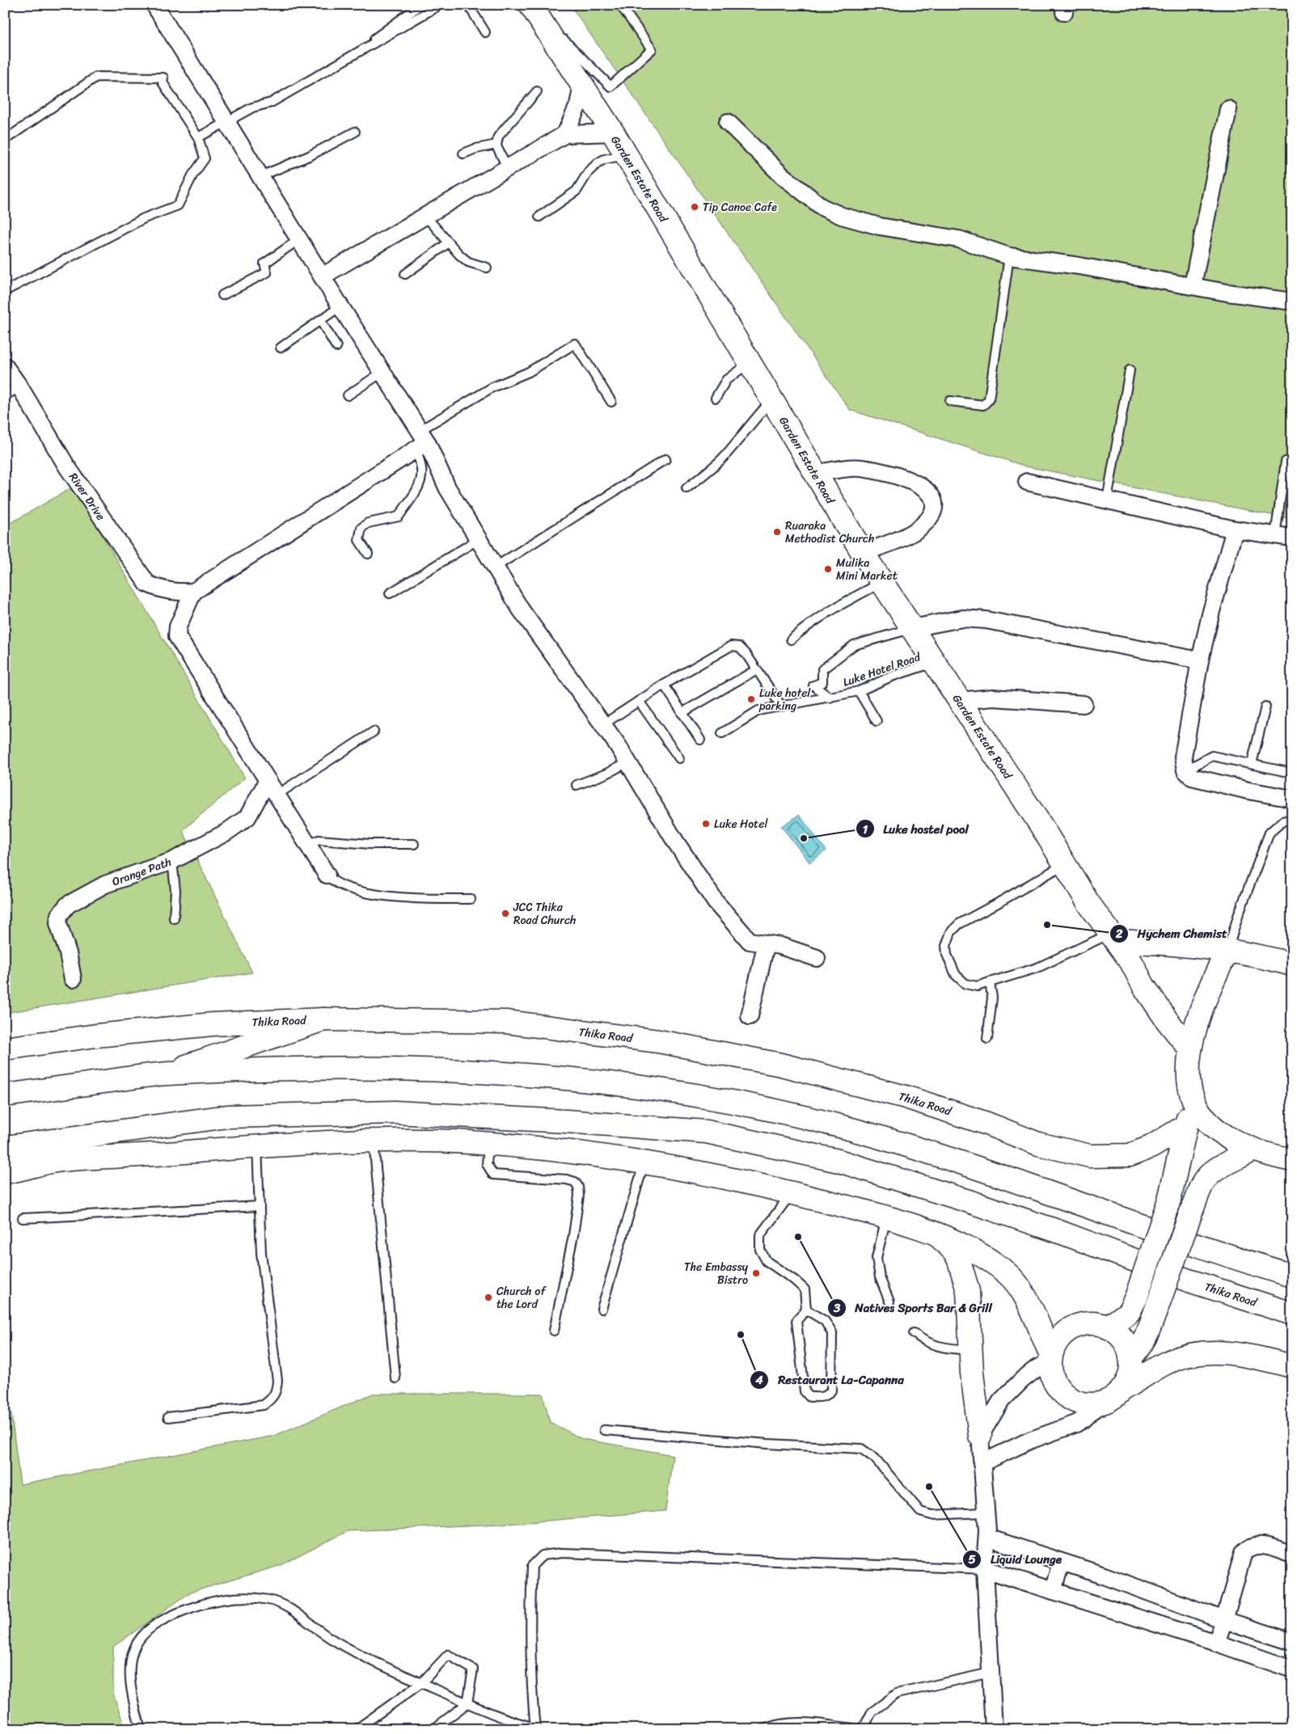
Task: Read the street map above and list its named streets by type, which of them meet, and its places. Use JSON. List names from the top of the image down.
{
  "streets": {
    "main road": ["Garden Estate Road", "Thika Road"],
    "street": ["River Drive", "Orange Path"],
    "lane": ["Luke Hotel Road"]
  },
  "crossings": [
    ["Garden Estate Road", "Luke Hotel Road"]
  ],
  "places": [
    "Tip Canoe Cafe",
    "Ruaraka Methodist Church",
    "Mulika Mini Market",
    "Luke hotel parking",
    "Luke Hotel",
    "Luke hostel pool",
    "JCC Thika Road Church",
    "Hychem Chemist",
    "Natives Sports Bar & Grill",
    "The Embassy Bistro",
    "Church of the Lord",
    "Restaurant La-Capanna",
    "Liquid Lounge"
  ]
}
